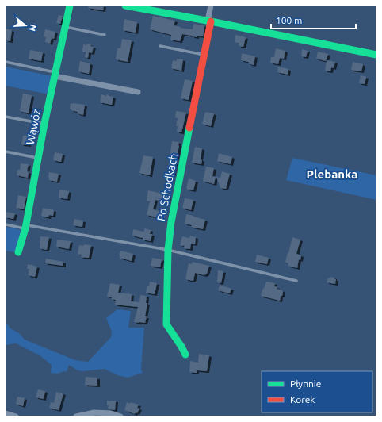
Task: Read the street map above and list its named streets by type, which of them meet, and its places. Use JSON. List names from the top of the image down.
{
  "streets": {
    "street": ["Wąwóz", "Po Schodkach"]
  },
  "districts": ["Plebanka"],
  "legend": ["Płynnie", "Korek"],
  "scale_bar": "100 m",
  "north": "right"
}
